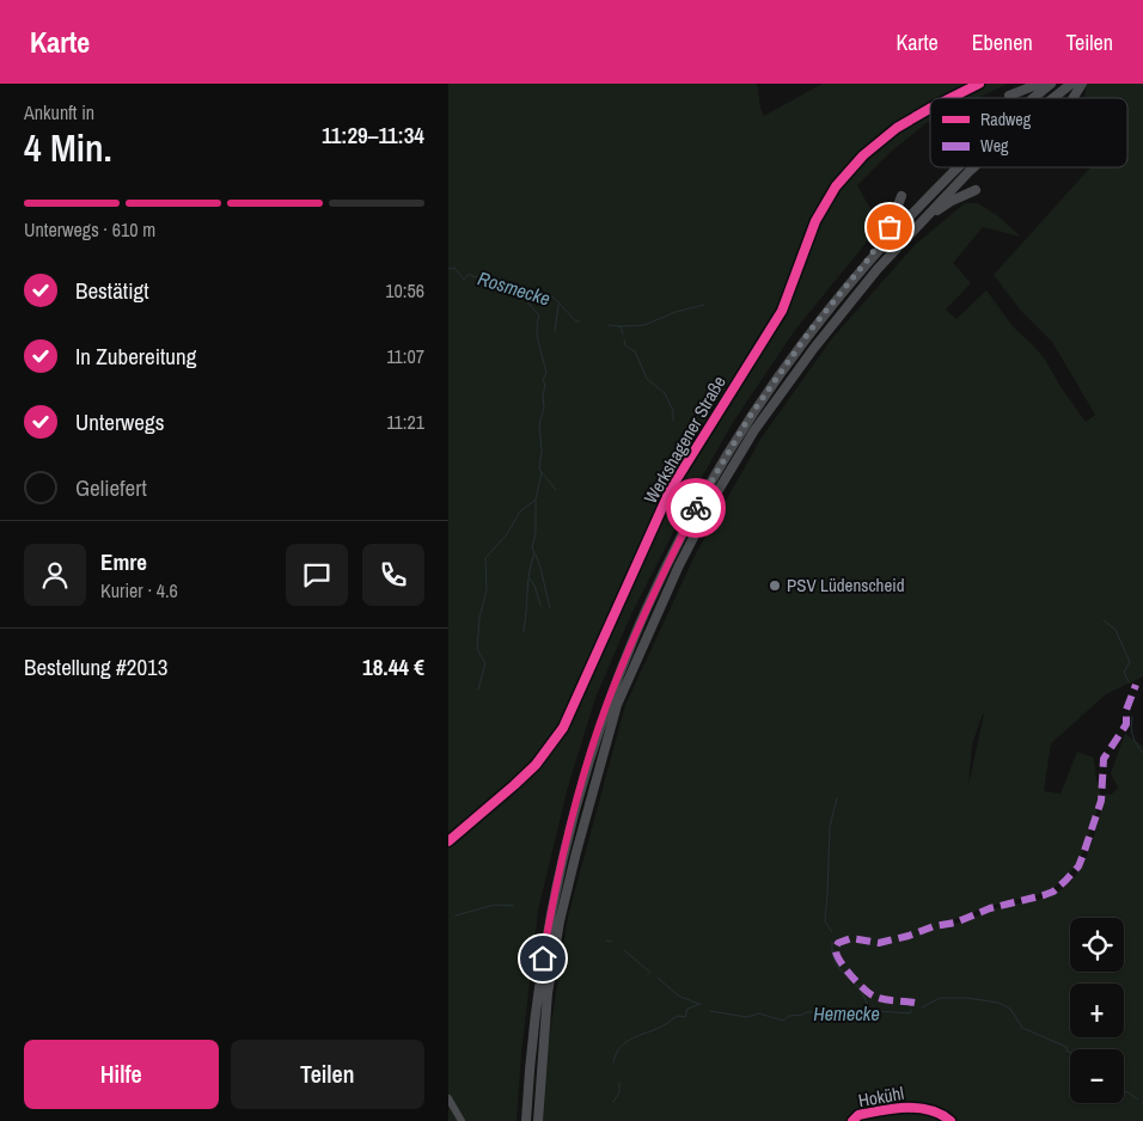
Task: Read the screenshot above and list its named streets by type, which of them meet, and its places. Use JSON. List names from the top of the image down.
{
  "streets": {
    "main road": ["Werkshagener Straße"],
    "street": ["Hokühl"]
  },
  "water": ["Rosmecke", "Hemecke"],
  "places": ["PSV Lüdenscheid"],
  "legend": ["Radweg", "Weg"],
  "page": {
    "header": "Karte",
    "nav": ["Karte", "Ebenen", "Teilen"],
    "heading": ["4 Min.", "Ankunft in", "11:29–11:34"],
    "panel": [
      "Emre",
      "Kurier · 4.6",
      "Bestellung #2013",
      "18.44 €"
    ],
    "bar": "Unterwegs · 610 m",
    "list": [
      ["Bestätigt", "10:56"],
      ["In Zubereitung", "11:07"],
      ["Unterwegs", "11:21"],
      "Geliefert"
    ],
    "map_buttons": ["+", "−"],
    "buttons": ["Hilfe", "Teilen"]
  }
}
